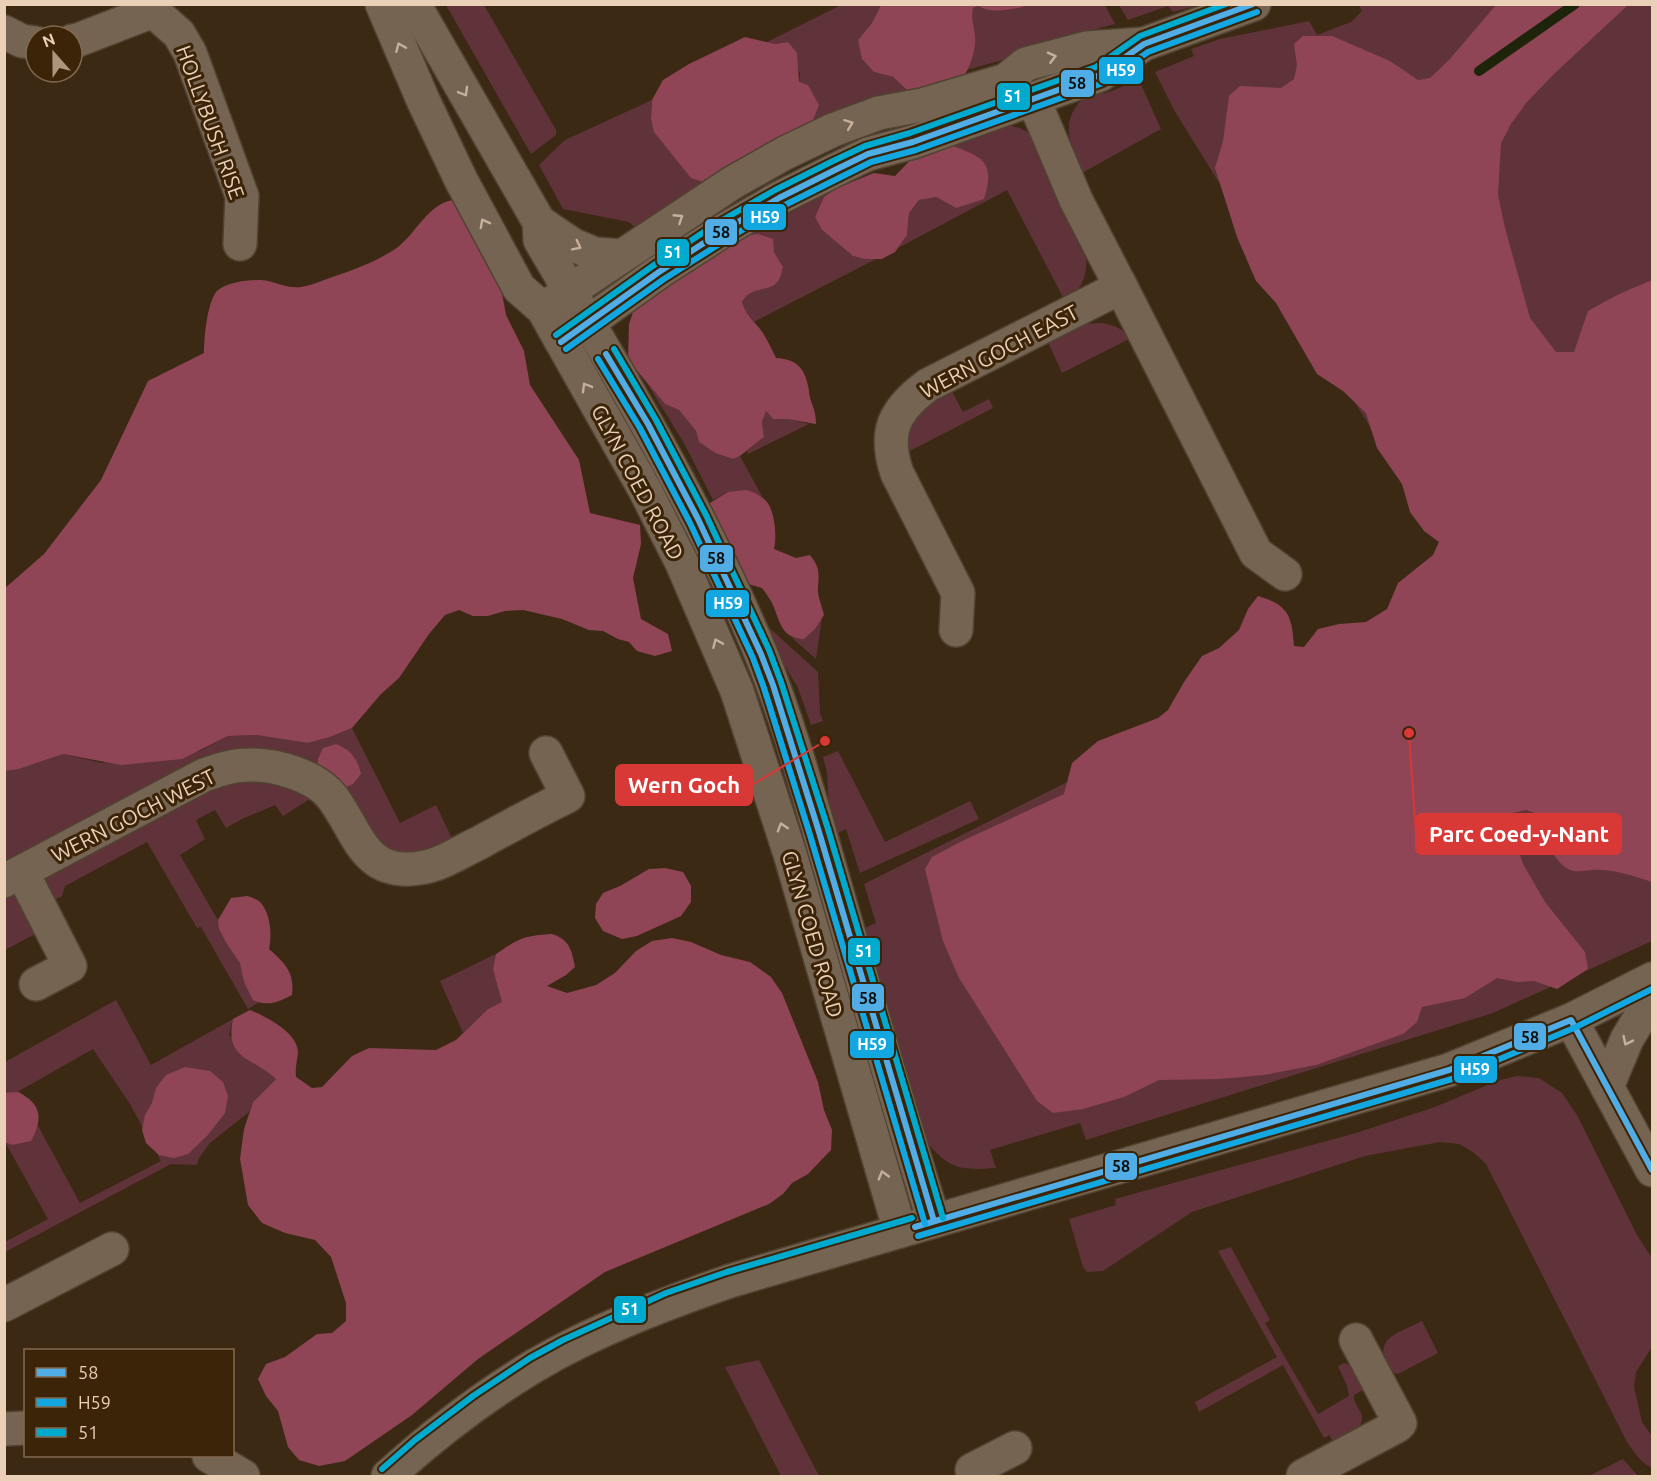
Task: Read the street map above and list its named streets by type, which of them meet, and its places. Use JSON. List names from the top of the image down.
{
  "streets": {
    "street": [
      "HOLLYBUSH RISE",
      "WERN GOCH EAST",
      "GLYN COED ROAD",
      "WERN GOCH WEST"
    ]
  },
  "places": ["Parc Coed-y-Nant", "Wern Goch"],
  "lines": ["transit line 58", "transit line 51", "transit line H59"],
  "legend": ["58", "H59", "51"],
  "north": "top"
}
